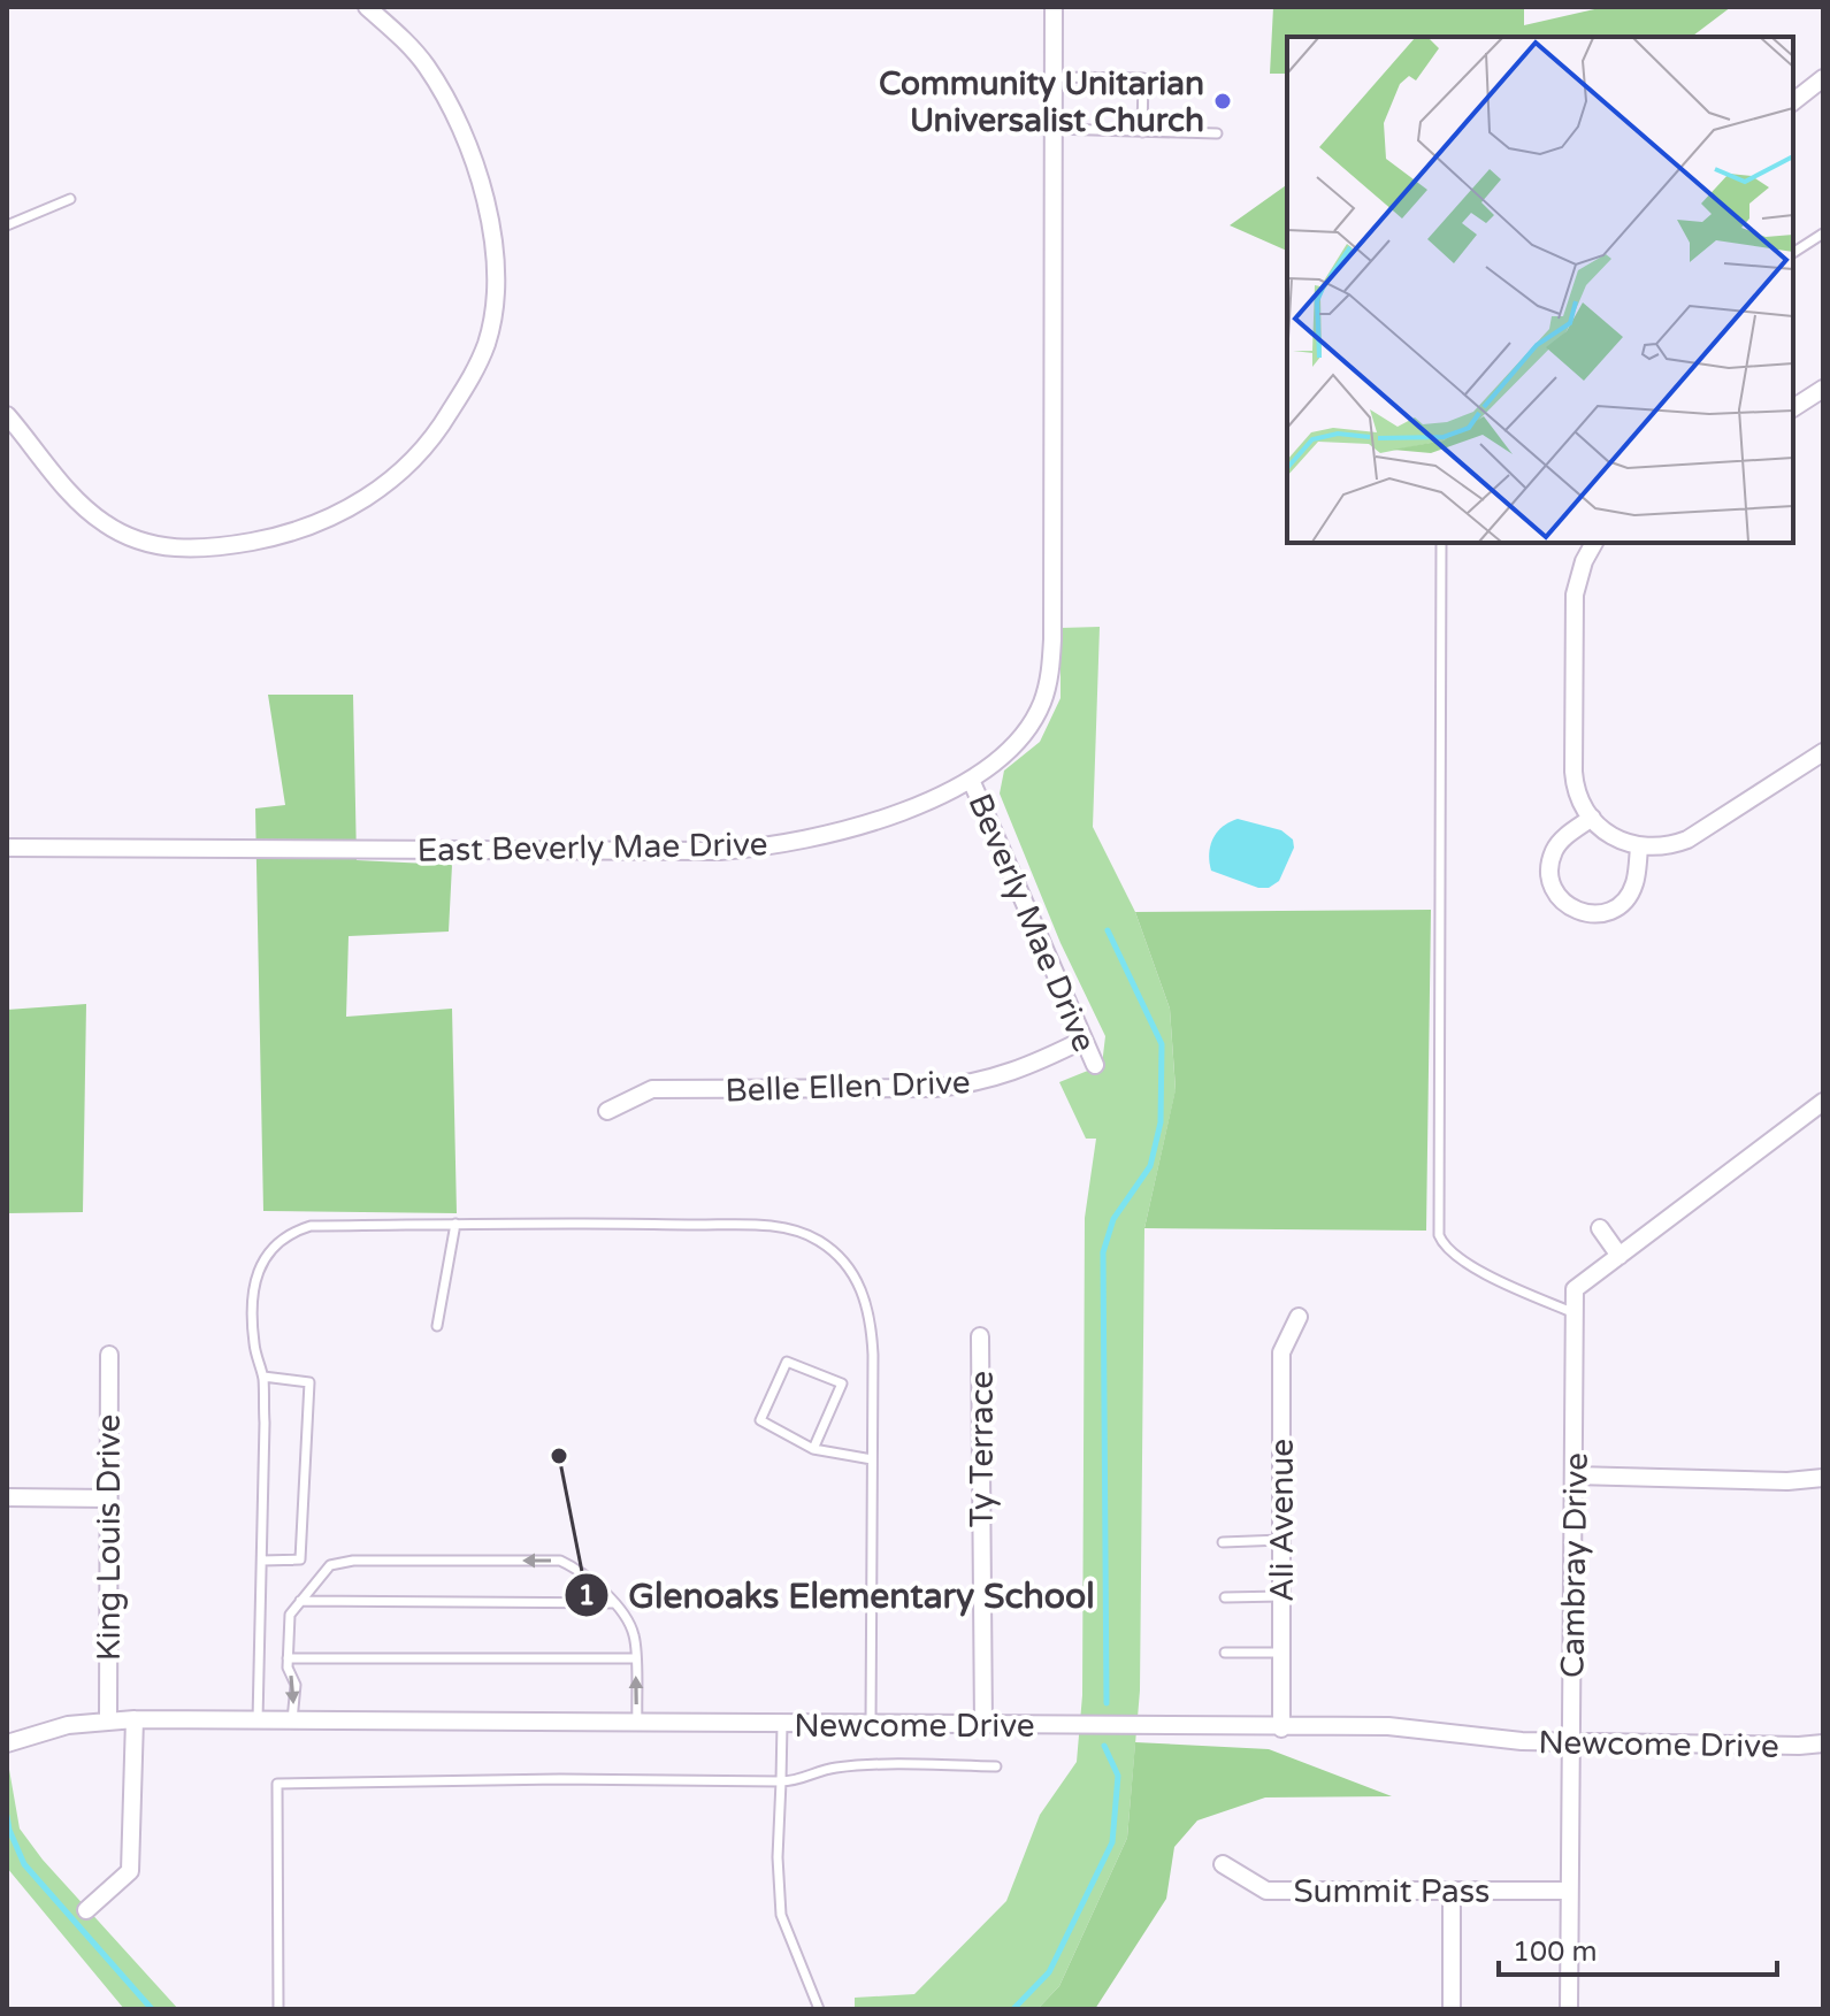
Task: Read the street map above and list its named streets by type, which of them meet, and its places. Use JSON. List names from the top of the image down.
{
  "streets": {
    "street": [
      "East Beverly Mae Drive",
      "Beverly Mae Drive",
      "Belle Ellen Drive",
      "Ty Terrace",
      "Ali Avenue",
      "King Louis Drive",
      "Cambray Drive",
      "Newcome Drive",
      "Summit Pass"
    ]
  },
  "crossings": [
    ["East Beverly Mae Drive", "Beverly Mae Drive"],
    ["Beverly Mae Drive", "Belle Ellen Drive"],
    ["Ty Terrace", "Newcome Drive"],
    ["Ali Avenue", "Newcome Drive"],
    ["King Louis Drive", "Newcome Drive"],
    ["Cambray Drive", "Newcome Drive"],
    ["Cambray Drive", "Summit Pass"]
  ],
  "places": ["Community Unitarian Universalist Church", "Glenoaks Elementary School"],
  "scale_bar": "100 m"
}
